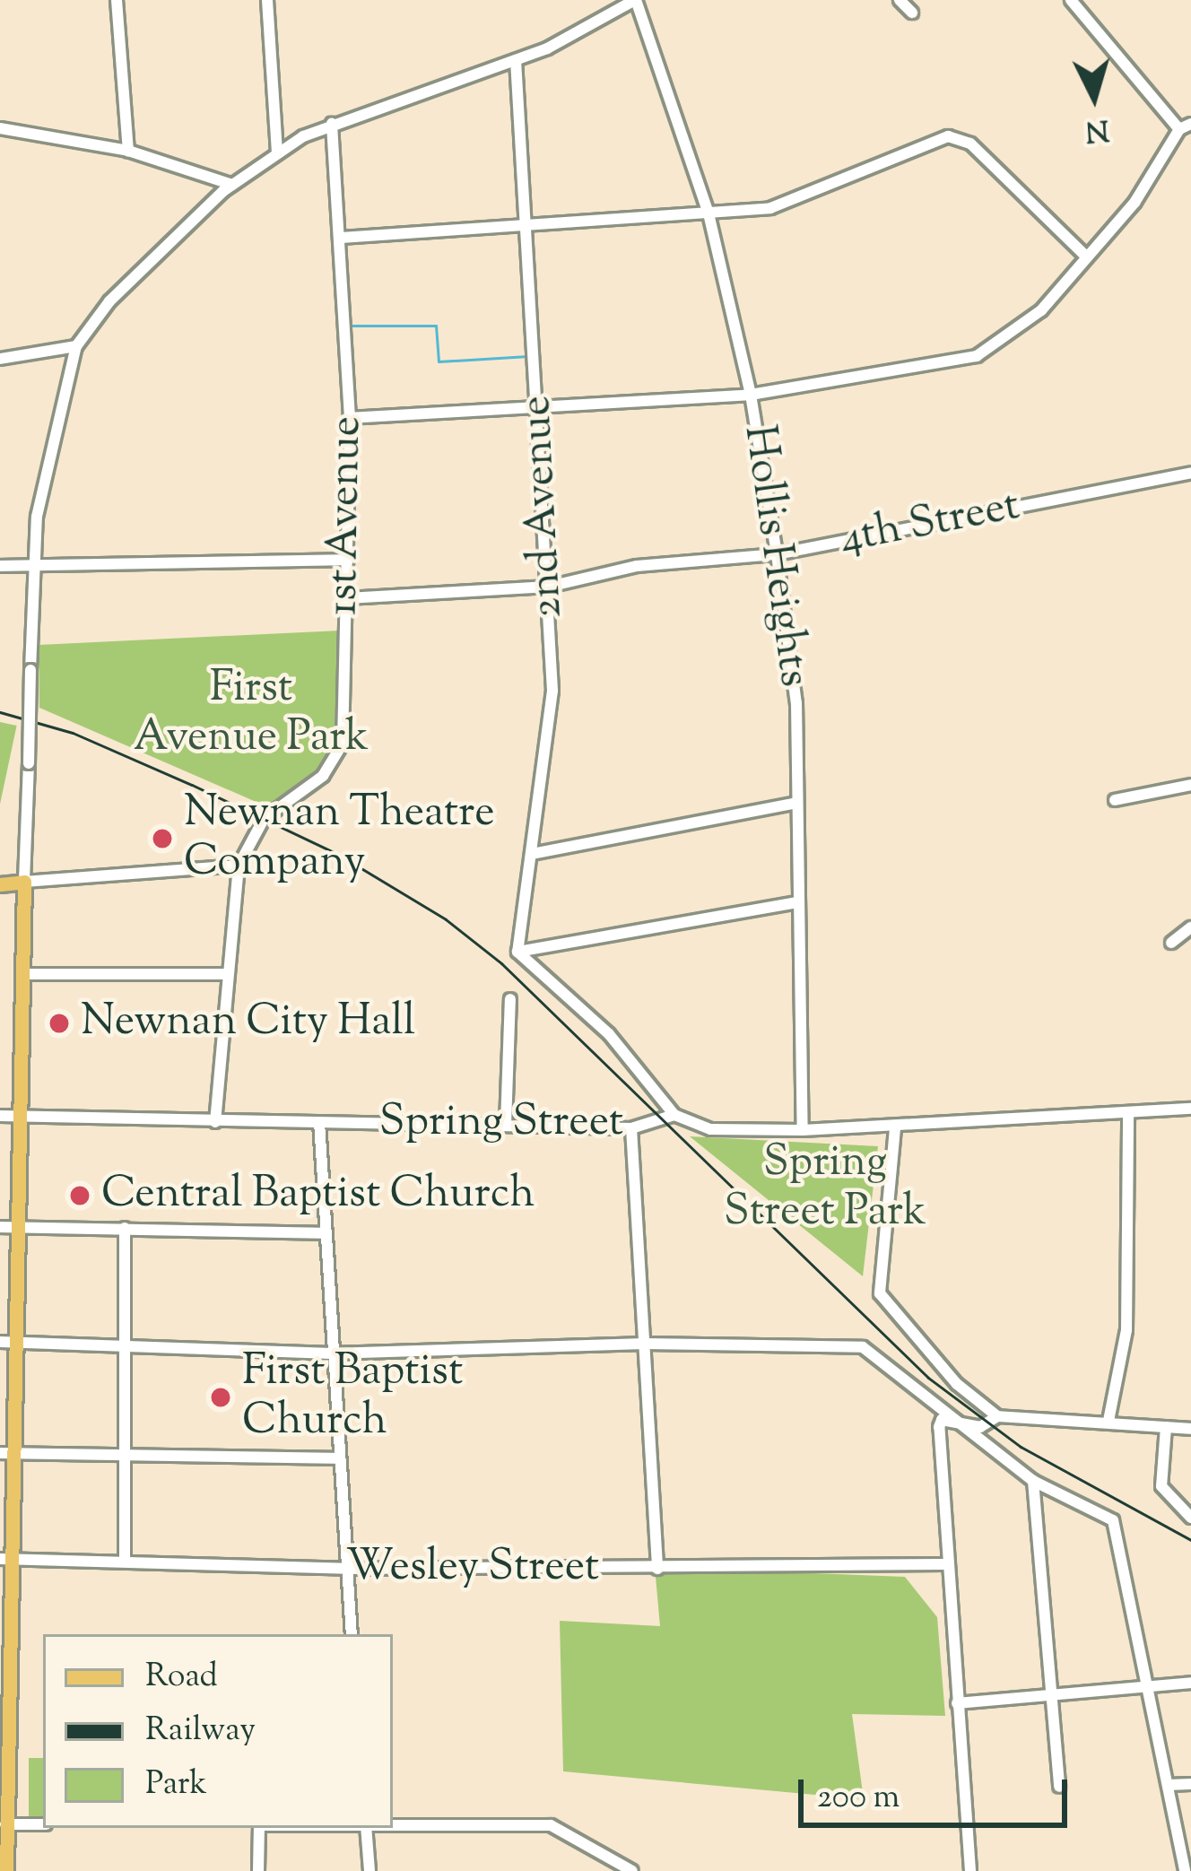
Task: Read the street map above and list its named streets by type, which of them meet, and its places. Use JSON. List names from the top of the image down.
{
  "streets": {
    "street": [
      "2nd Avenue",
      "1st Avenue",
      "4th Street",
      "Hollis Heights",
      "Spring Street",
      "Wesley Street"
    ]
  },
  "crossings": [
    ["2nd Avenue", "4th Street"],
    ["1st Avenue", "4th Street"],
    ["1st Avenue", "Spring Street"],
    ["4th Street", "Hollis Heights"],
    ["Hollis Heights", "Spring Street"]
  ],
  "parks": ["First Avenue Park", "Spring Street Park"],
  "places": [
    "Newnan Theatre Company",
    "Newnan City Hall",
    "Central Baptist Church",
    "First Baptist Church"
  ],
  "legend": ["Road", "Railway", "Park"],
  "scale_bar": "200 m",
  "north": "bottom"
}
